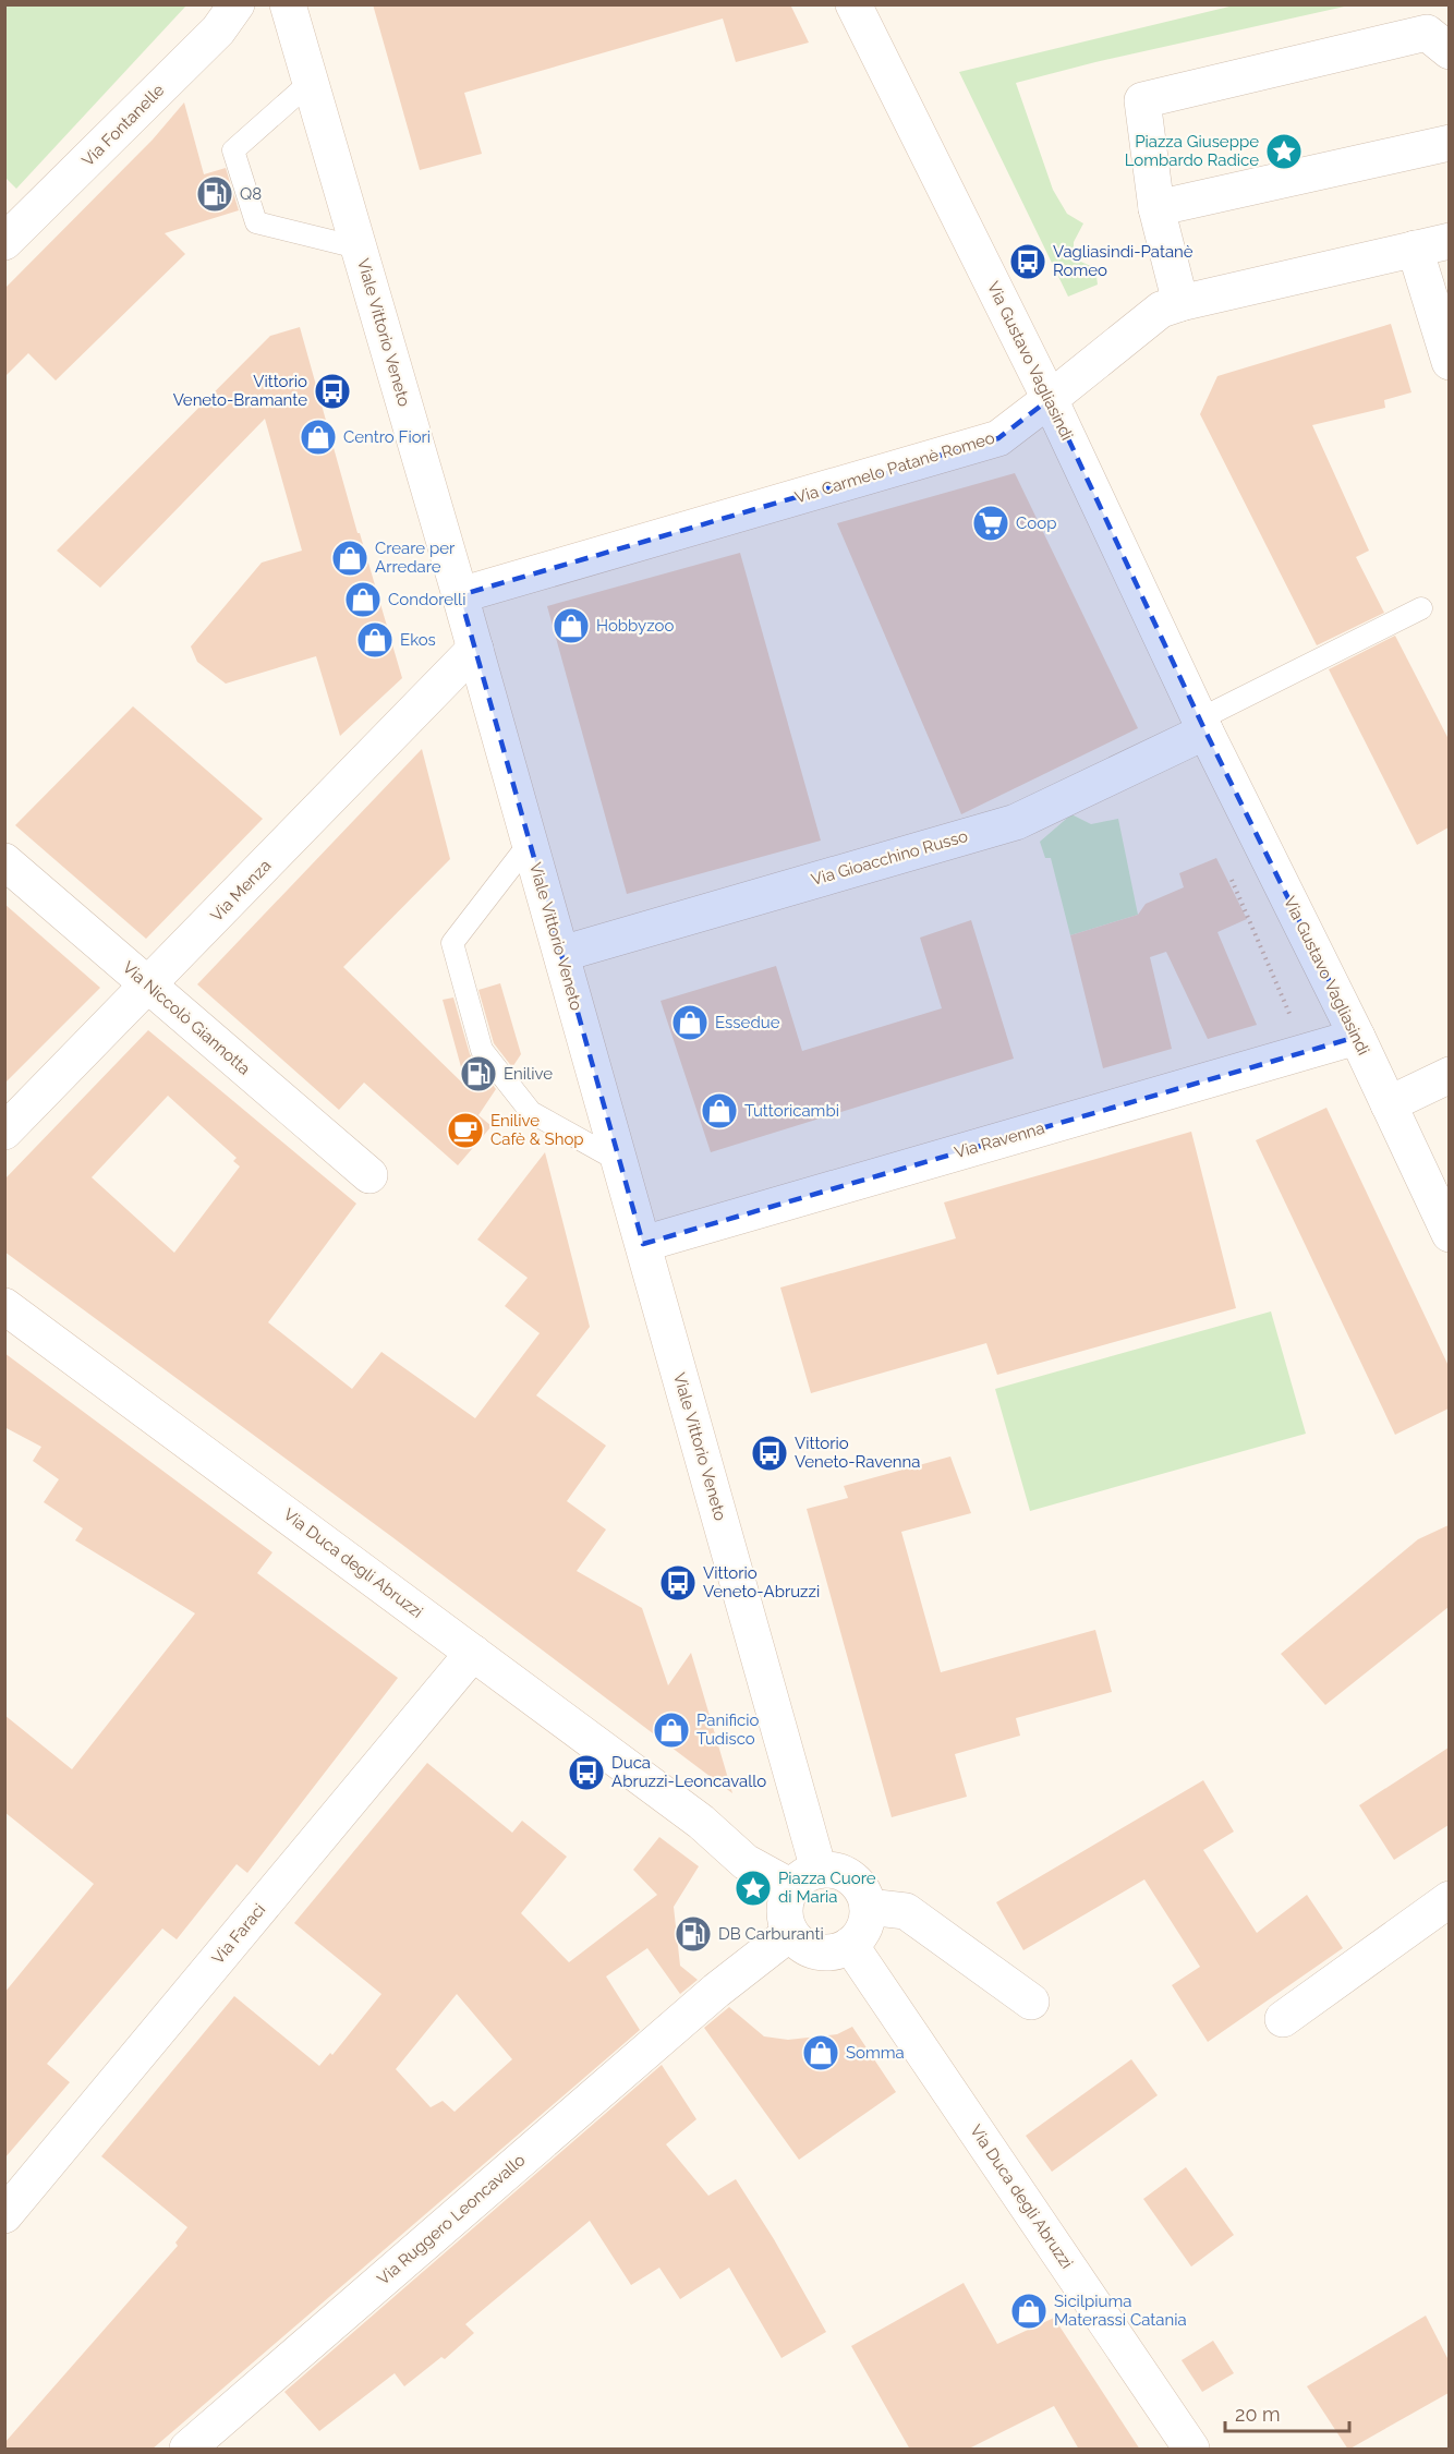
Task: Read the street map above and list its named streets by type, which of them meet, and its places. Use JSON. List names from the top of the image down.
{
  "streets": {
    "street": [
      "Via Fontanelle",
      "Viale Vittorio Veneto",
      "Via Gustavo Vagliasindi",
      "Via Carmelo Patanè Romeo",
      "Via Gioacchino Russo",
      "Via Menza",
      "Via Niccolò Giannotta",
      "Via Ravenna",
      "Via Duca degli Abruzzi",
      "Via Faraci",
      "Via Ruggero Leoncavallo"
    ]
  },
  "crossings": [
    ["Viale Vittorio Veneto", "Via Carmelo Patanè Romeo"],
    ["Viale Vittorio Veneto", "Via Gioacchino Russo"],
    ["Viale Vittorio Veneto", "Via Menza"],
    ["Viale Vittorio Veneto", "Via Ravenna"],
    ["Viale Vittorio Veneto", "Via Duca degli Abruzzi"],
    ["Viale Vittorio Veneto", "Via Ruggero Leoncavallo"],
    ["Via Gustavo Vagliasindi", "Via Carmelo Patanè Romeo"],
    ["Via Gustavo Vagliasindi", "Via Gioacchino Russo"],
    ["Via Gustavo Vagliasindi", "Via Ravenna"],
    ["Via Menza", "Via Niccolò Giannotta"],
    ["Via Duca degli Abruzzi", "Via Faraci"],
    ["Via Duca degli Abruzzi", "Via Ruggero Leoncavallo"]
  ],
  "places": {
    "place": ["Piazza Giuseppe Lombardo Radice", "Piazza Cuore di Maria"],
    "fuel station": ["Q8", "Enilive", "DB Carburanti"],
    "bus stop": [
      "Vagliasindi-Patanè Romeo",
      "Vittorio Veneto-Bramante",
      "Vittorio Veneto-Ravenna",
      "Vittorio Veneto-Abruzzi",
      "Duca Abruzzi-Leoncavallo"
    ],
    "shop": [
      "Centro Fiori",
      "Creare per Arredare",
      "Condorelli",
      "Hobbyzoo",
      "Ekos",
      "Essedue",
      "Tuttoricambi",
      "Panificio Tudisco",
      "Somma",
      "Sicilpiuma Materassi Catania"
    ],
    "supermarket": ["Coop"],
    "cafe": ["Enilive Cafè & Shop"]
  },
  "scale_bar": "20 m"
}
